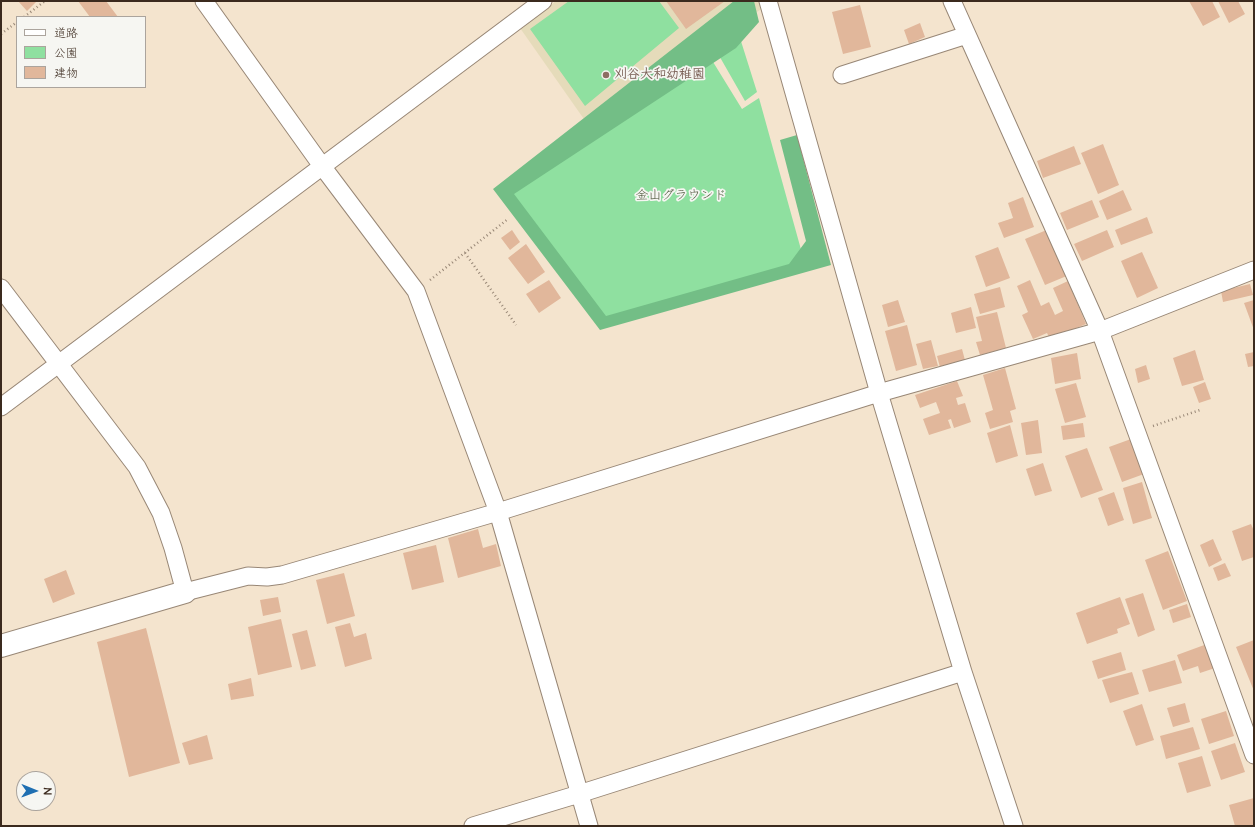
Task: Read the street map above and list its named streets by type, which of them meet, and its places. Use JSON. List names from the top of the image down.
{
  "parks": ["金山グラウンド"],
  "places": ["刈谷大和幼稚園"],
  "legend": ["道路", "公園", "建物"],
  "north": "right"
}
